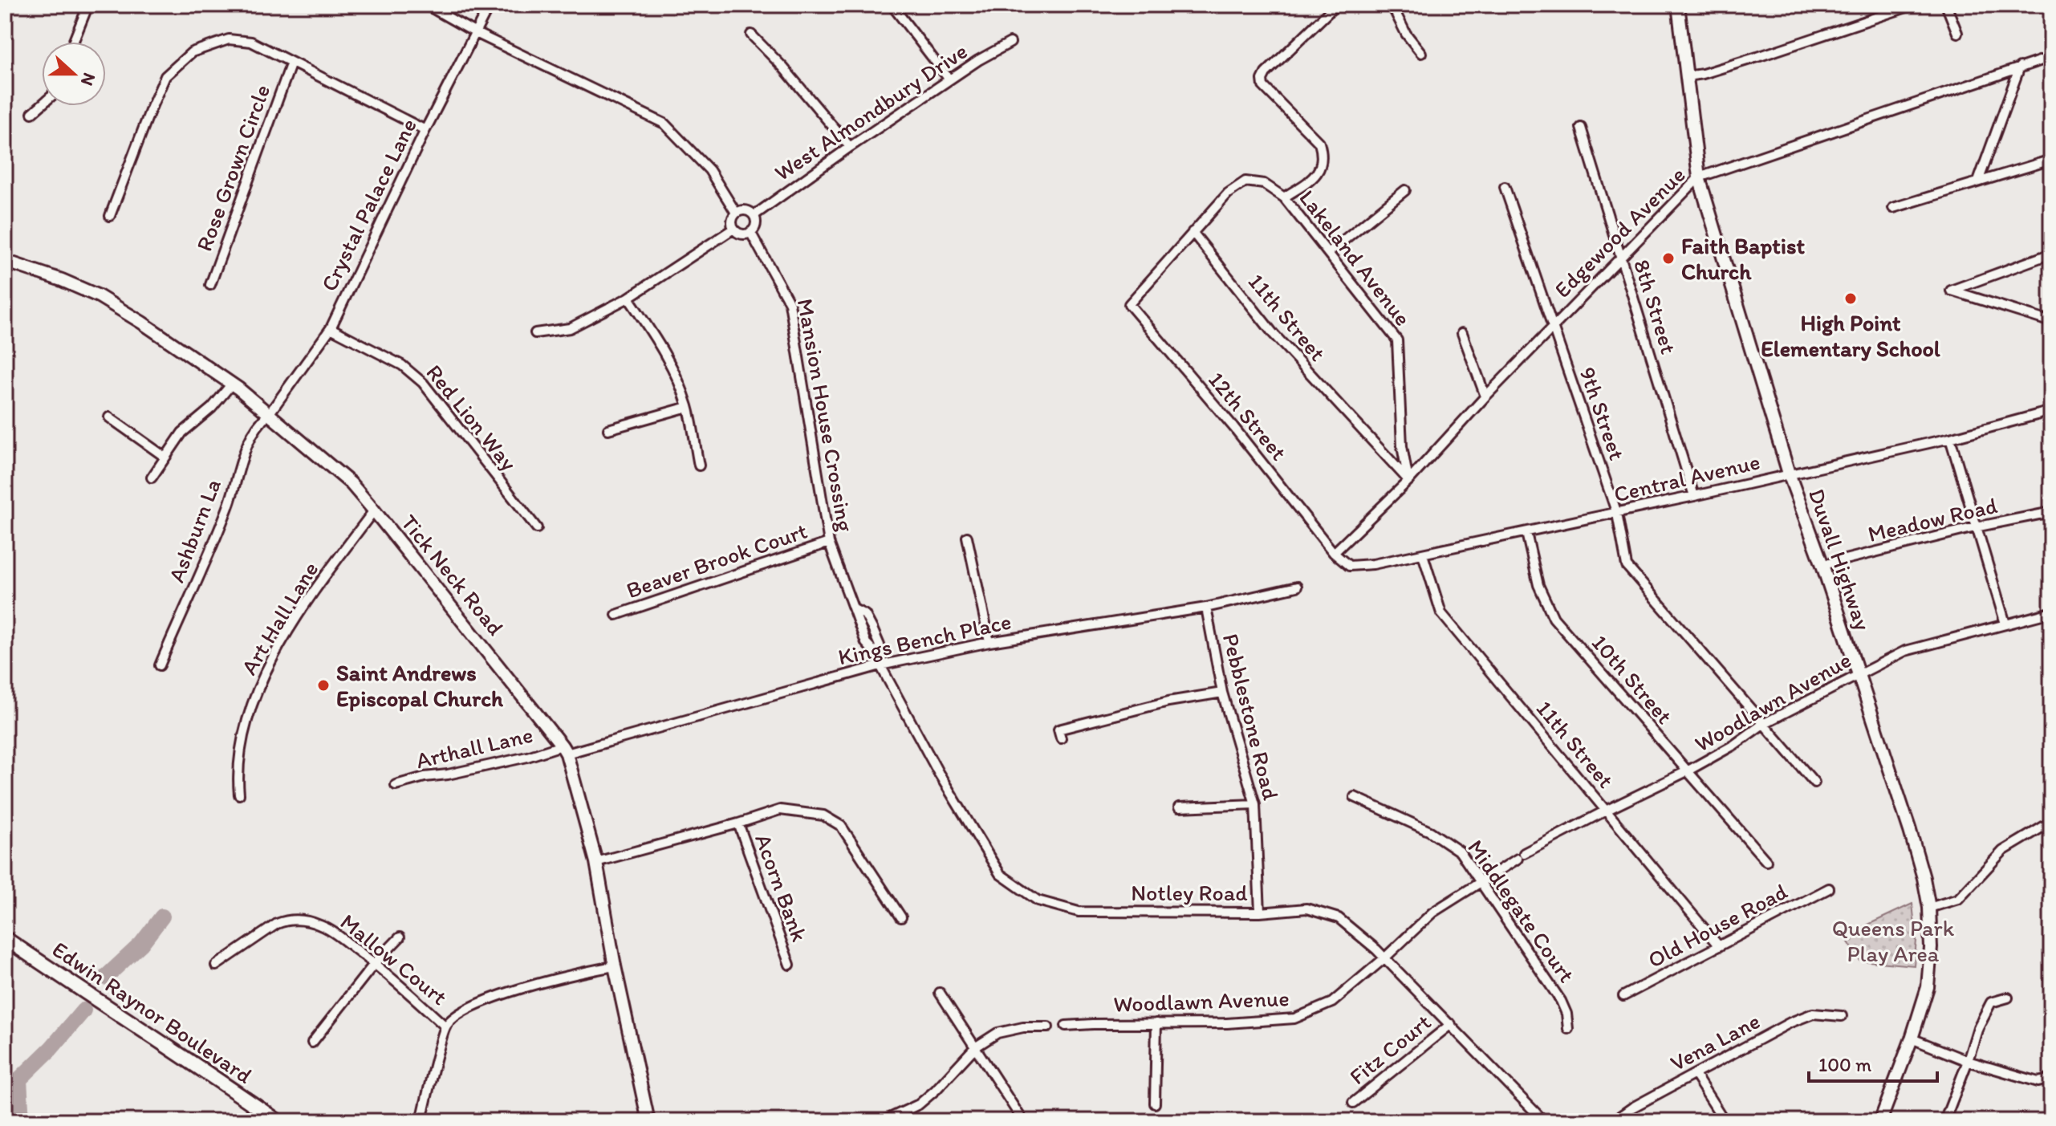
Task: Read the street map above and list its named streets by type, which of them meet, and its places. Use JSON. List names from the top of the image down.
{
  "streets": {
    "main road": ["Edwin Raynor Boulevard"],
    "street": [
      "West Almondbury Drive",
      "Rose Grown Circle",
      "Crystal Palace Lane",
      "Edgewood Avenue",
      "Lakeland Avenue",
      "8th Street",
      "11th Street",
      "9th Street",
      "Mansion House Crossing",
      "12th Street",
      "Red Lion Way",
      "Central Avenue",
      "Meadow Road",
      "Ashburn La",
      "Duvall Highway",
      "Beaver Brook Court",
      "Tick Neck Road",
      "Art Hall Lane",
      "Kings Bench Place",
      "10th Street",
      "Woodlawn Avenue",
      "Pebblestone Road",
      "Arthall Lane",
      "Acorn Bank",
      "Notley Road",
      "Middlegate Court",
      "Old House Road",
      "Mallow Court",
      "Vena Lane",
      "Fitz Court"
    ]
  },
  "crossings": [
    ["West Almondbury Drive", "Mansion House Crossing"],
    ["Crystal Palace Lane", "Red Lion Way"],
    ["Crystal Palace Lane", "Ashburn La"],
    ["Crystal Palace Lane", "Tick Neck Road"],
    ["Edgewood Avenue", "Lakeland Avenue"],
    ["Edgewood Avenue", "8th Street"],
    ["Edgewood Avenue", "11th Street"],
    ["Edgewood Avenue", "9th Street"],
    ["Edgewood Avenue", "12th Street"],
    ["Edgewood Avenue", "Central Avenue"],
    ["Edgewood Avenue", "Duvall Highway"],
    ["Lakeland Avenue", "11th Street"],
    ["Lakeland Avenue", "12th Street"],
    ["8th Street", "Central Avenue"],
    ["11th Street", "12th Street"],
    ["11th Street", "Central Avenue"],
    ["11th Street", "Woodlawn Avenue"],
    ["11th Street", "Old House Road"],
    ["9th Street", "Central Avenue"],
    ["9th Street", "Woodlawn Avenue"],
    ["Mansion House Crossing", "Beaver Brook Court"],
    ["Mansion House Crossing", "Kings Bench Place"],
    ["Mansion House Crossing", "Notley Road"],
    ["12th Street", "Central Avenue"],
    ["Central Avenue", "Duvall Highway"],
    ["Central Avenue", "10th Street"],
    ["Meadow Road", "Duvall Highway"],
    ["Ashburn La", "Tick Neck Road"],
    ["Duvall Highway", "Woodlawn Avenue"],
    ["Tick Neck Road", "Art Hall Lane"],
    ["Tick Neck Road", "Kings Bench Place"],
    ["Tick Neck Road", "Arthall Lane"],
    ["Kings Bench Place", "Pebblestone Road"],
    ["Kings Bench Place", "Arthall Lane"],
    ["Kings Bench Place", "Notley Road"],
    ["10th Street", "Woodlawn Avenue"],
    ["Woodlawn Avenue", "Notley Road"],
    ["Woodlawn Avenue", "Middlegate Court"],
    ["Pebblestone Road", "Notley Road"],
    ["Notley Road", "Fitz Court"]
  ],
  "parks": ["Queens Park Play Area"],
  "places": ["Faith Baptist Church", "High Point Elementary School", "Saint Andrews Episcopal Church"],
  "scale_bar": "100 m",
  "north": "right"
}
